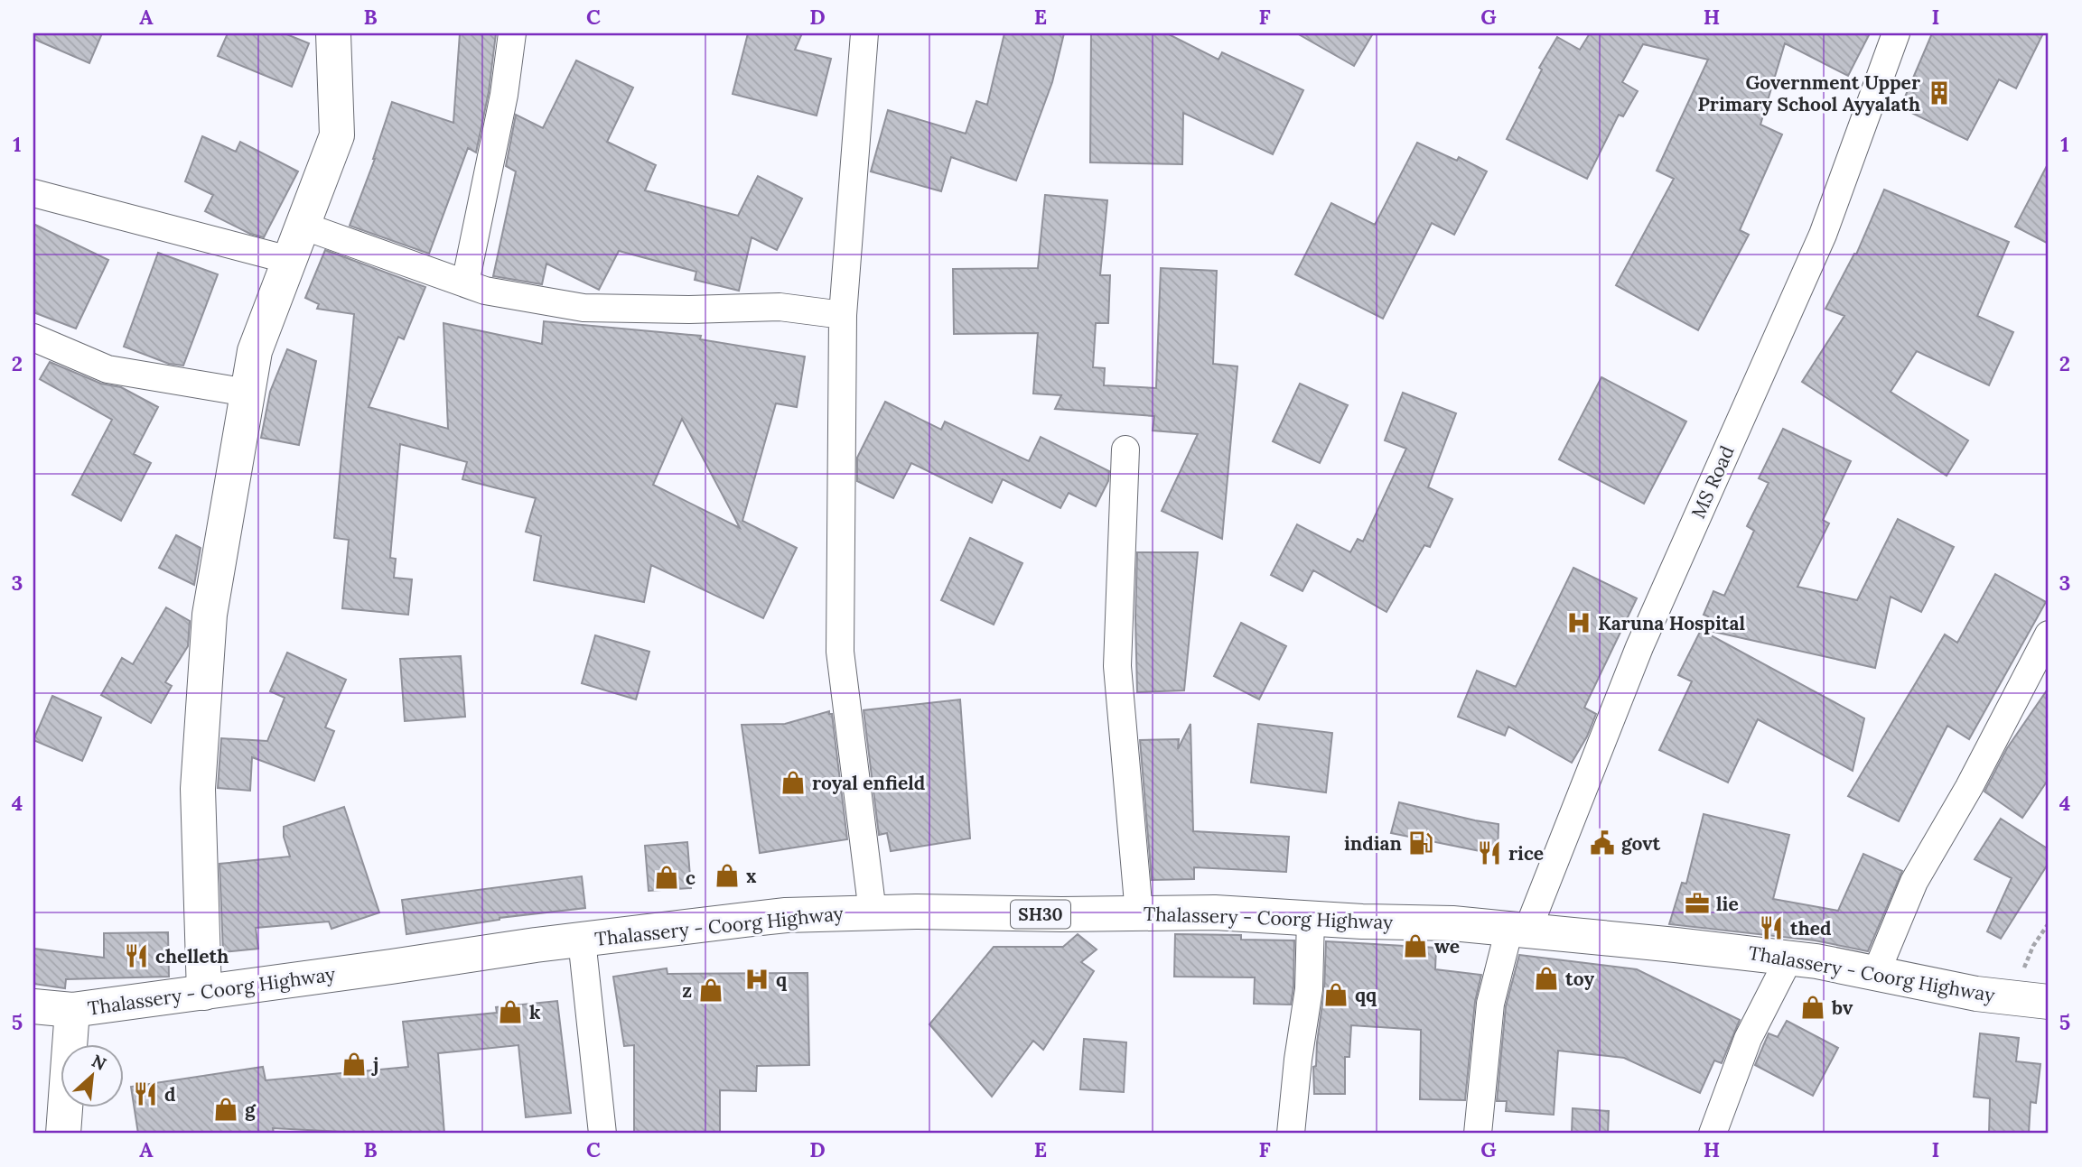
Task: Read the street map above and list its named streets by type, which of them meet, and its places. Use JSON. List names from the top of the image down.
{
  "streets": {
    "main road": ["SH30", "Thalassery - Coorg Highway"],
    "street": ["MS Road"]
  },
  "crossings": [
    ["MS Road", "Thalassery - Coorg Highway"]
  ],
  "places": {
    "building": ["Government Upper Primary School Ayyalath"],
    "hospital": ["Karuna Hospital", "q"],
    "shop": [
      "royal enfield",
      "x",
      "c",
      "we",
      "toy",
      "z",
      "qq",
      "bv",
      "k",
      "j",
      "g"
    ],
    "fuel station": ["indian"],
    "public building": ["govt"],
    "restaurant": [
      "rice",
      "thed",
      "chelleth",
      "d"
    ],
    "office": ["lie"]
  },
  "north": "top right",
  "grid": {
    "columns": [
      "A",
      "B",
      "C",
      "D",
      "E",
      "F",
      "G",
      "H",
      "I"
    ],
    "rows": [
      "1",
      "2",
      "3",
      "4",
      "5"
    ]
  }
}
